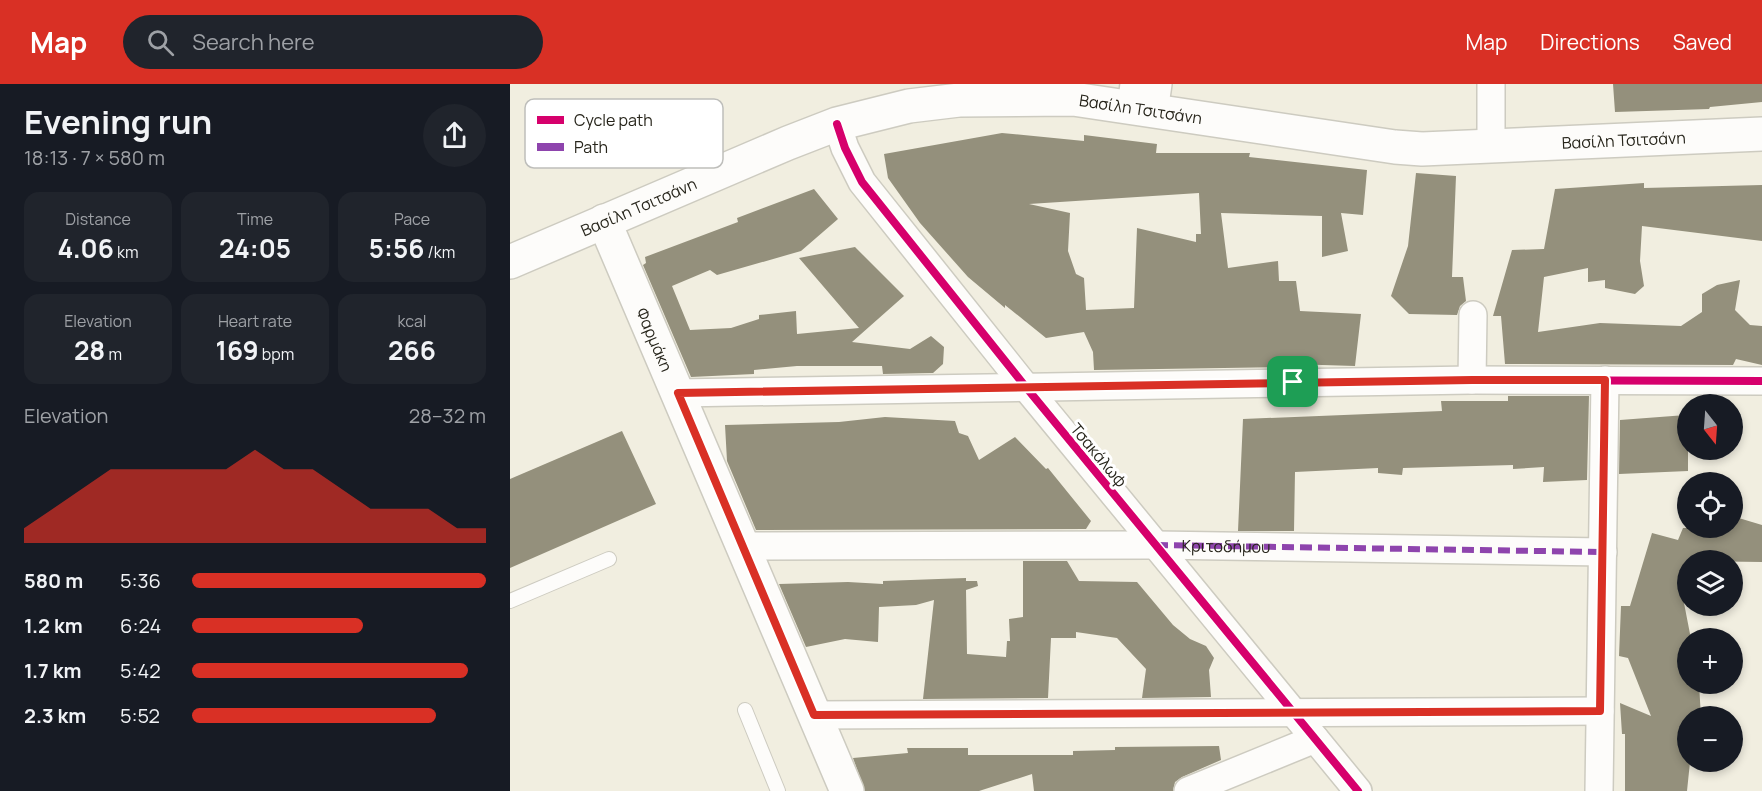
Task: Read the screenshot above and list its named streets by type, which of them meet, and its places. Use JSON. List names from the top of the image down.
{
  "streets": {
    "main road": ["Βασίλη Τσιτσάνη", "Φαρμάκη"],
    "street": ["Τσακάλωφ", "Κριτοδήμου"]
  },
  "crossings": [
    ["Βασίλη Τσιτσάνη", "Φαρμάκη"],
    ["Βασίλη Τσιτσάνη", "Τσακάλωφ"],
    ["Φαρμάκη", "Κριτοδήμου"],
    ["Τσακάλωφ", "Κριτοδήμου"]
  ],
  "legend": ["Cycle path", "Path"],
  "north": "bottom",
  "page": {
    "header": "Map",
    "search": "Search here",
    "nav": ["Map", "Directions", "Saved"],
    "heading": ["Evening run", "18:13 · 7 × 580 m"],
    "stats": [
      ["Distance", "4.06 km"],
      ["Time", "24:05"],
      ["Pace", "5:56 /km"],
      ["Elevation", "28 m"],
      ["Heart rate", "169 bpm"],
      ["kcal", "266"]
    ],
    "chart": ["Elevation", "28–32 m"],
    "map_buttons": ["+", "−"],
    "list": [
      {
        "name": "580 m",
        "note": "5:36"
      },
      {
        "name": "1.2 km",
        "note": "6:24"
      },
      {
        "name": "1.7 km",
        "note": "5:42"
      },
      {
        "name": "2.3 km",
        "note": "5:52"
      }
    ]
  }
}
